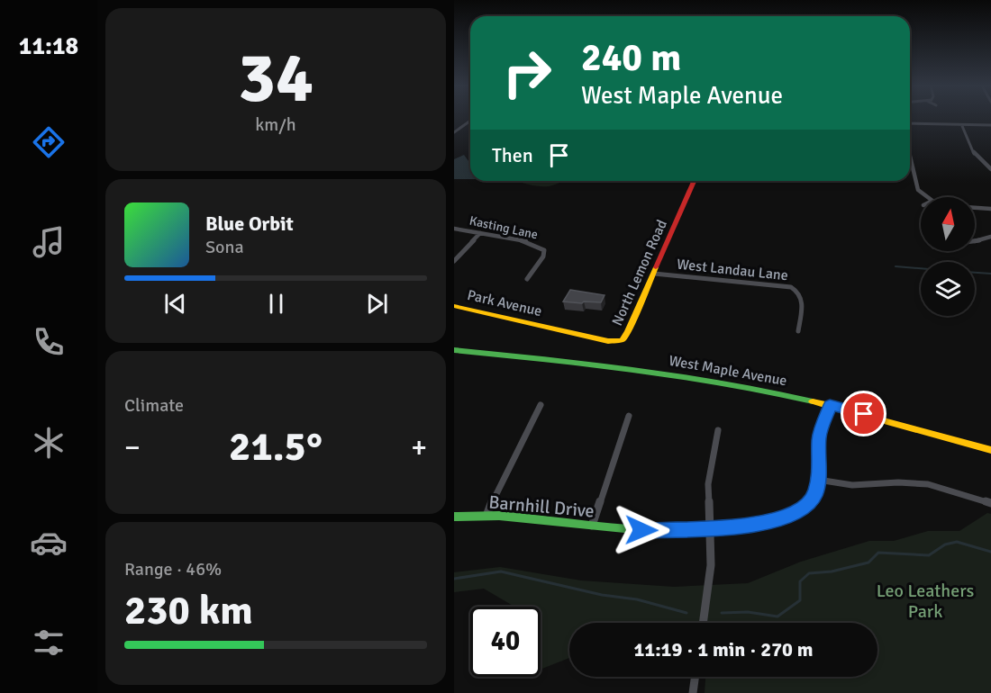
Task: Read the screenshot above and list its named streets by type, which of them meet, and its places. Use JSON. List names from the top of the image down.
{
  "streets": {
    "street": [
      "Kasting Lane",
      "West Landau Lane",
      "North Lemon Road",
      "Park Avenue",
      "West Maple Avenue",
      "Barnhill Drive"
    ]
  },
  "crossings": [
    ["West Landau Lane", "North Lemon Road"],
    ["North Lemon Road", "Park Avenue"],
    ["West Maple Avenue", "Barnhill Drive"]
  ],
  "parks": ["Leo Leathers Park"],
  "north": "top",
  "page": {
    "tabs": "11:18",
    "tile": [
      ["34", "km/h"],
      "Climate",
      ["Range · 46%", "230 km"]
    ],
    "turn": ["240 m", "West Maple Avenue"],
    "then": "Then",
    "song": ["Blue Orbit", "Sona"],
    "heat": ["−", "21.5°", "+"],
    "limit": "40",
    "trip": "11:19 · 1 min · 270 m"
  }
}
